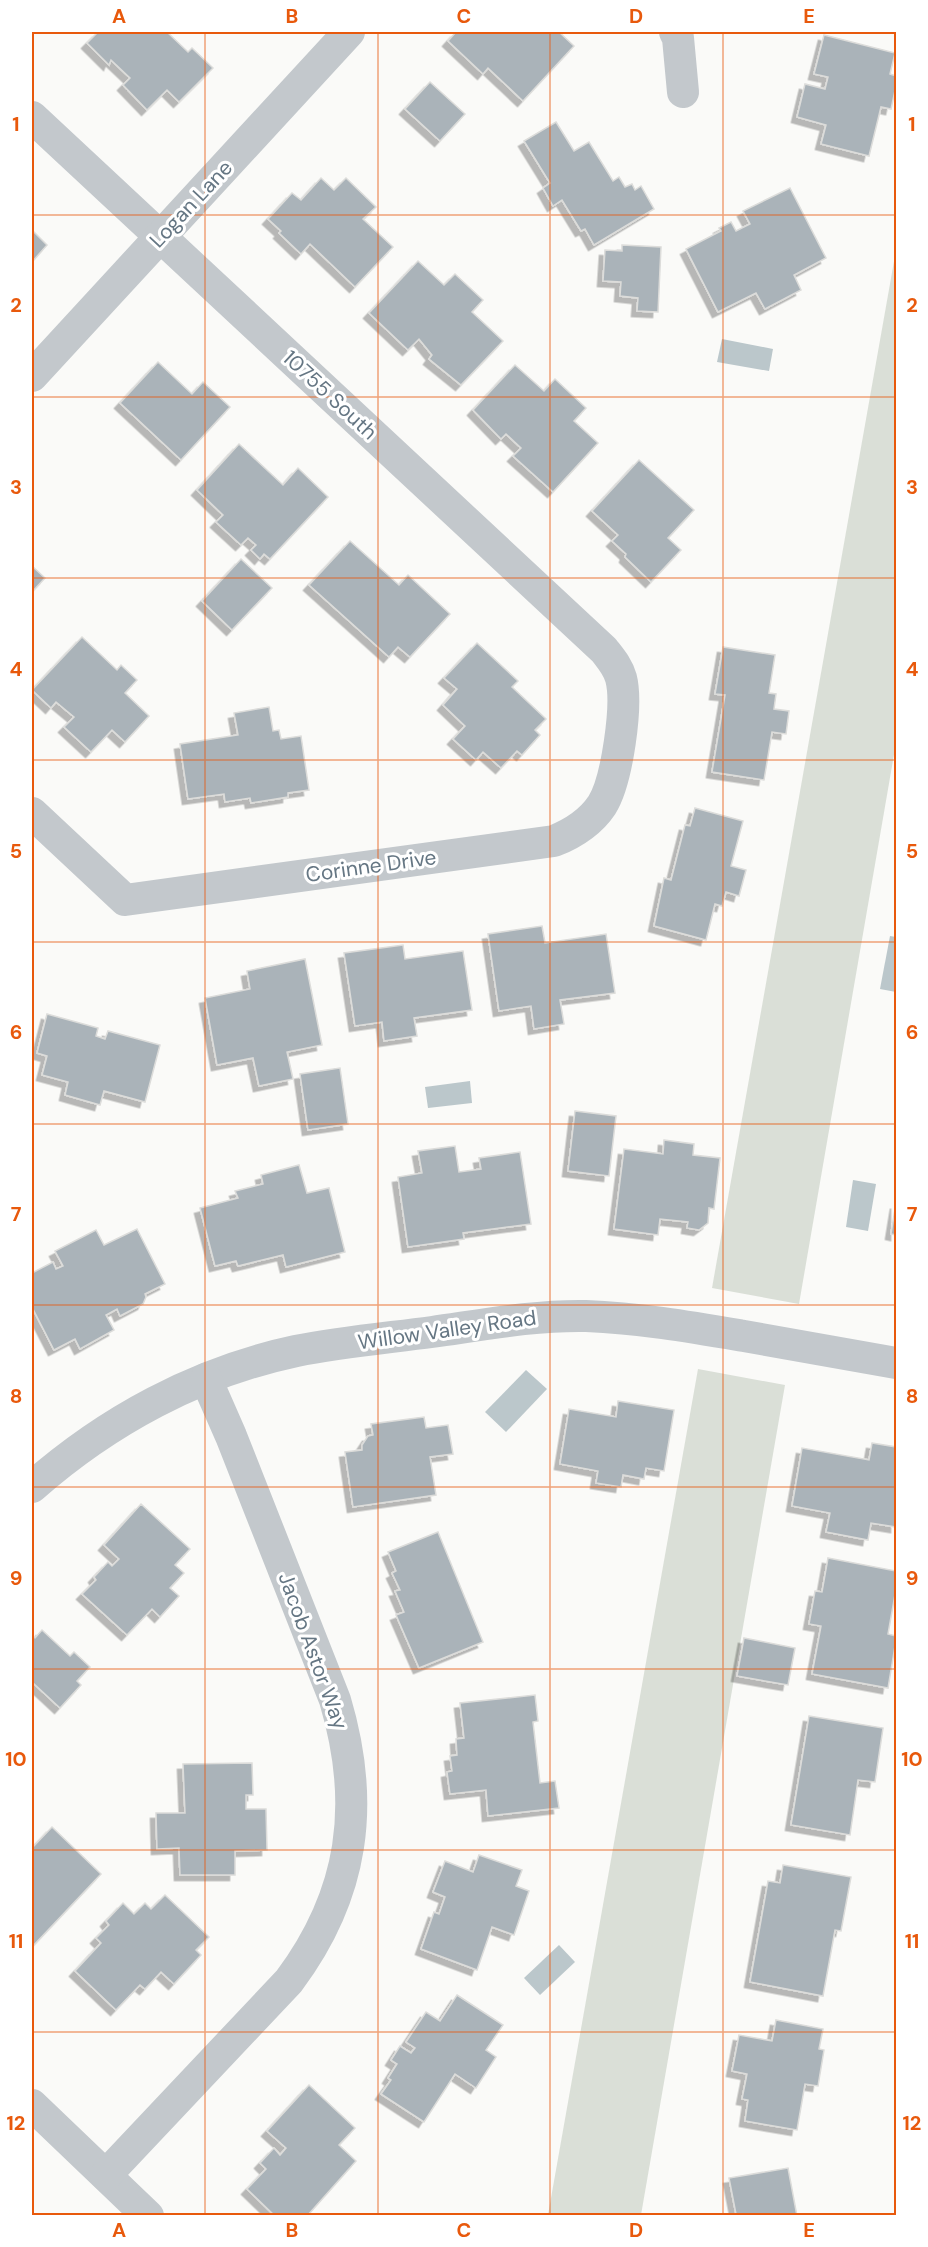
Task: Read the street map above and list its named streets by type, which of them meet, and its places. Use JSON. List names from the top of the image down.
{
  "streets": {
    "street": [
      "Logan Lane",
      "10755 South",
      "Corinne Drive",
      "Willow Valley Road",
      "Jacob Astor Way"
    ]
  },
  "crossings": [
    ["Logan Lane", "10755 South"],
    ["10755 South", "Corinne Drive"],
    ["Willow Valley Road", "Jacob Astor Way"]
  ],
  "grid": {
    "columns": [
      "A",
      "B",
      "C",
      "D",
      "E"
    ],
    "rows": [
      "1",
      "2",
      "3",
      "4",
      "5",
      "6",
      "7",
      "8",
      "9",
      "10",
      "11",
      "12"
    ]
  }
}
